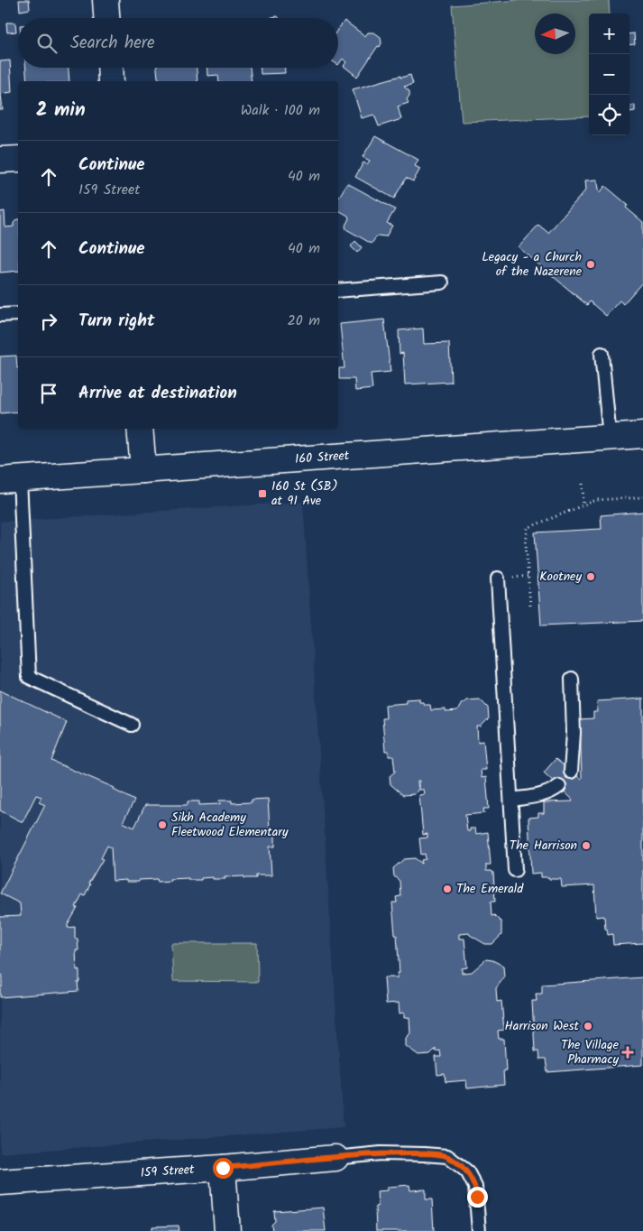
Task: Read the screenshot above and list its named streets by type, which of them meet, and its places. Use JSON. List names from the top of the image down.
{
  "streets": {
    "main road": ["160 Street", "159 Street"]
  },
  "places": {
    "other": [
      "Legacy - a Church of the Nazerene",
      "Kootney",
      "Sikh Academy Fleetwood Elementary",
      "The Harrison",
      "The Emerald",
      "Harrison West"
    ],
    "transit": ["160 St (SB) at 91 Ave"],
    "health": ["The Village Pharmacy"]
  },
  "north": "left",
  "page": {
    "map_buttons": ["+", "−"],
    "search": "Search here",
    "heading": ["2 min", "Walk · 100 m"],
    "list": [
      ["Continue", "159 Street", "40 m"],
      ["Continue", "40 m"],
      ["Turn right", "20 m"],
      "Arrive at destination"
    ]
  }
}
